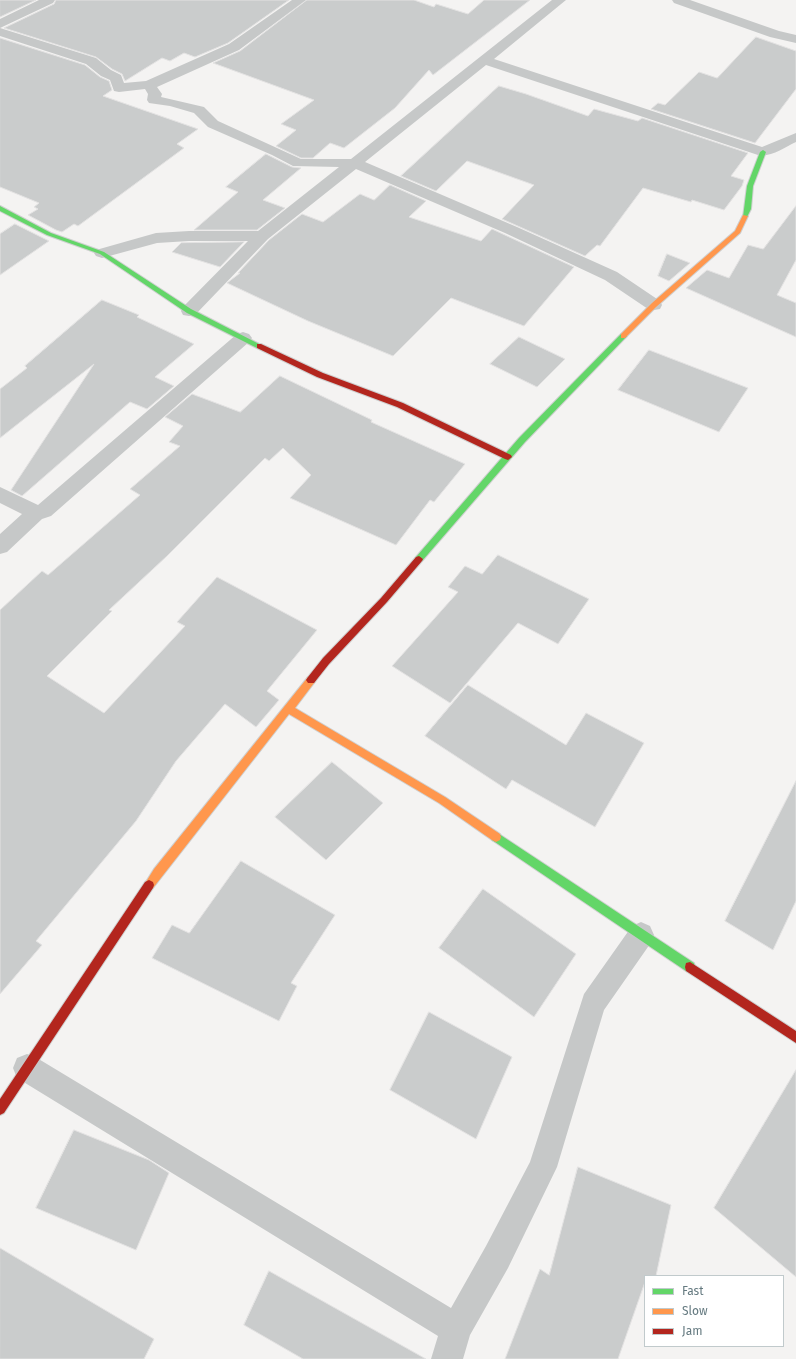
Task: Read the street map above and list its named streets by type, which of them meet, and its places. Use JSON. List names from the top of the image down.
{
  "legend": ["Fast", "Slow", "Jam"]
}
